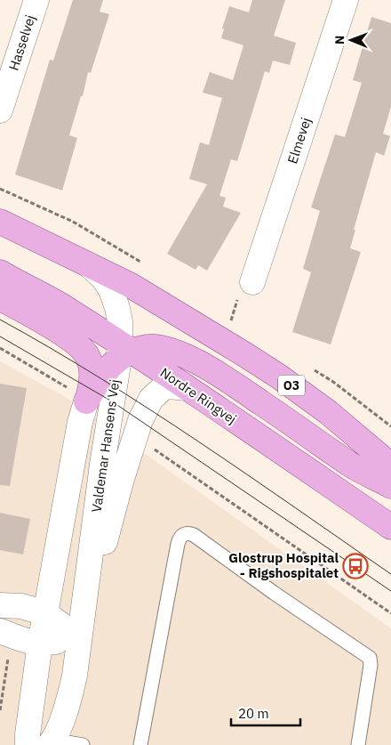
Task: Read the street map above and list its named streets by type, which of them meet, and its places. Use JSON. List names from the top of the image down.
{
  "streets": {
    "main road": ["O3", "Nordre Ringvej"],
    "street": ["Hasselvej", "Elmevej", "Valdemar Hansens Vej"]
  },
  "crossings": [
    ["O3", "Valdemar Hansens Vej"],
    ["Nordre Ringvej", "Valdemar Hansens Vej"]
  ],
  "places": {
    "bus stop": ["Glostrup Hospital - Rigshospitalet"]
  },
  "scale_bar": "20 m",
  "north": "left"
}
